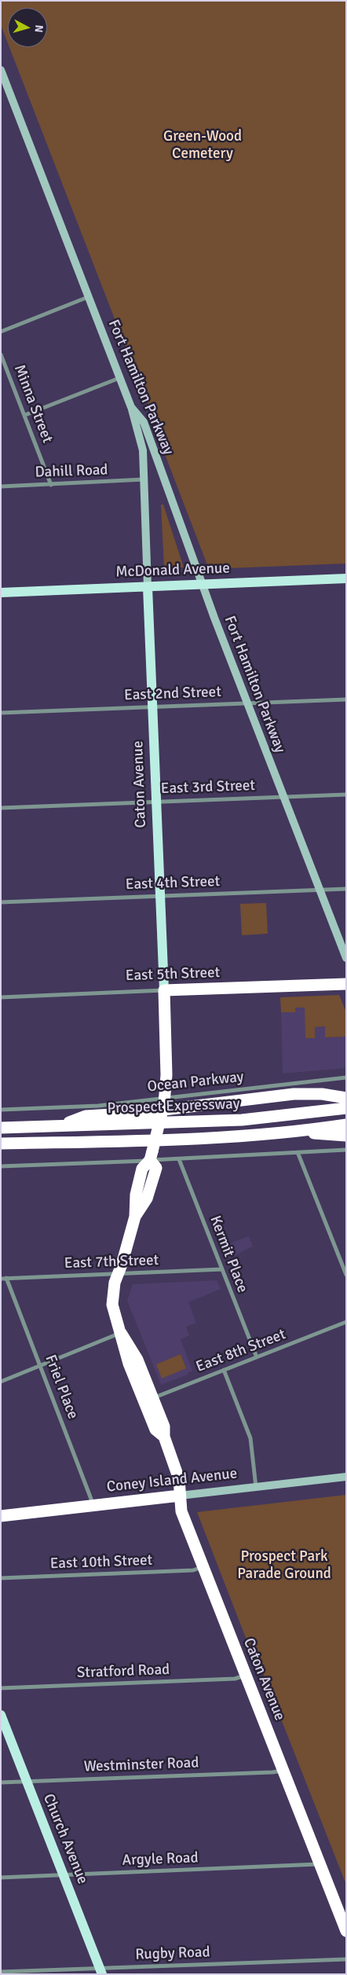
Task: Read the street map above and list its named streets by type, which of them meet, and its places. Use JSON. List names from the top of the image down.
{
  "streets": {
    "highway": [
      "Caton Avenue",
      "East 5th Street",
      "Prospect Expressway",
      "Coney Island Avenue"
    ],
    "main road": ["Fort Hamilton Parkway", "McDonald Avenue", "Church Avenue"],
    "street": [
      "Minna Street",
      "Dahill Road",
      "East 2nd Street",
      "East 3rd Street",
      "East 4th Street",
      "Ocean Parkway",
      "Kermit Place",
      "East 7th Street",
      "East 8th Street",
      "Friel Place",
      "East 10th Street",
      "Stratford Road",
      "Westminster Road",
      "Argyle Road",
      "Rugby Road"
    ]
  },
  "crossings": [
    ["Fort Hamilton Parkway", "McDonald Avenue"],
    ["Fort Hamilton Parkway", "East 2nd Street"],
    ["Fort Hamilton Parkway", "Caton Avenue"],
    ["Fort Hamilton Parkway", "East 3rd Street"],
    ["Fort Hamilton Parkway", "East 4th Street"],
    ["Minna Street", "Dahill Road"],
    ["Dahill Road", "Caton Avenue"],
    ["McDonald Avenue", "Caton Avenue"],
    ["East 2nd Street", "Caton Avenue"],
    ["Caton Avenue", "East 3rd Street"],
    ["Caton Avenue", "East 4th Street"],
    ["Caton Avenue", "East 5th Street"],
    ["Caton Avenue", "Ocean Parkway"],
    ["Caton Avenue", "East 7th Street"],
    ["Caton Avenue", "East 8th Street"],
    ["Caton Avenue", "Coney Island Avenue"],
    ["Caton Avenue", "East 10th Street"],
    ["Caton Avenue", "Stratford Road"],
    ["Caton Avenue", "Westminster Road"],
    ["Caton Avenue", "Argyle Road"],
    ["Kermit Place", "East 7th Street"],
    ["Kermit Place", "East 8th Street"],
    ["East 7th Street", "Friel Place"],
    ["Friel Place", "Coney Island Avenue"],
    ["Westminster Road", "Church Avenue"],
    ["Church Avenue", "Argyle Road"],
    ["Church Avenue", "Rugby Road"]
  ],
  "parks": ["Green-Wood Cemetery", "Prospect Park Parade Ground"],
  "north": "right"
}
